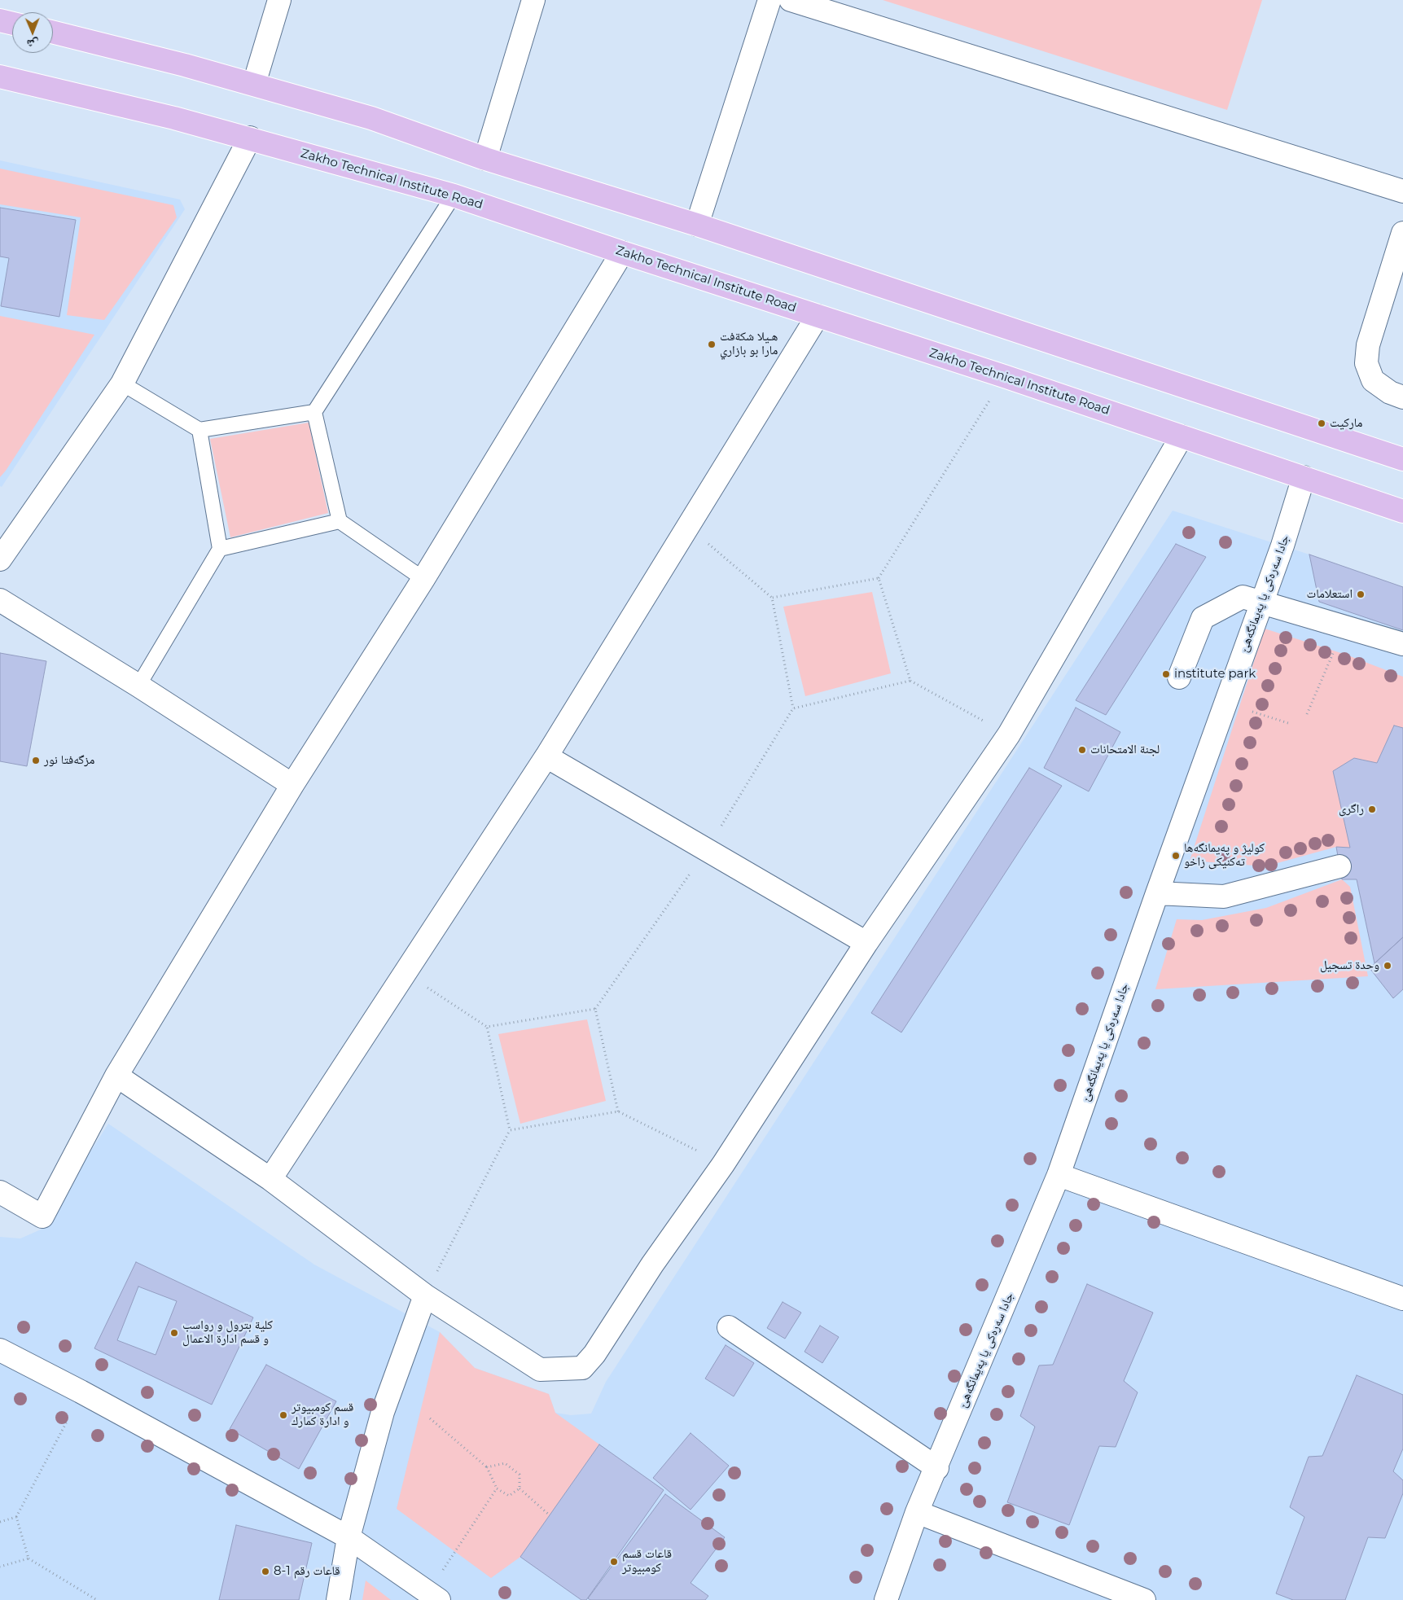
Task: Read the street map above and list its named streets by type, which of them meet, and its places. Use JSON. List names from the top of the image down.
{
  "streets": {
    "main road": ["Zakho Technical Institute Road"],
    "street": ["جادا سه‌ره‌كى يا په‌يمانگه‌هێ"]
  },
  "crossings": [
    ["Zakho Technical Institute Road", "جادا سه‌ره‌كى يا په‌يمانگه‌هێ"]
  ],
  "places": [
    "هـيلا شكةفت مارا بو بازاري",
    "ماركيت",
    "استعلامات",
    "institute park",
    "لجنة الامتحانات",
    "مزگەفتا نور",
    "راگری",
    "كوليژ و په‌يمانگه‌ها ته‌كنيكى زاخو",
    "وحدة تسجيل",
    "كلية بترول و رواسب و قسم ادارة الاعمال",
    "قسم کومبیوتر و ادارة كمارك",
    "قاعات قسم کومبیوتر",
    "قاعات رقم 1-8"
  ],
  "north": "bottom"
}
